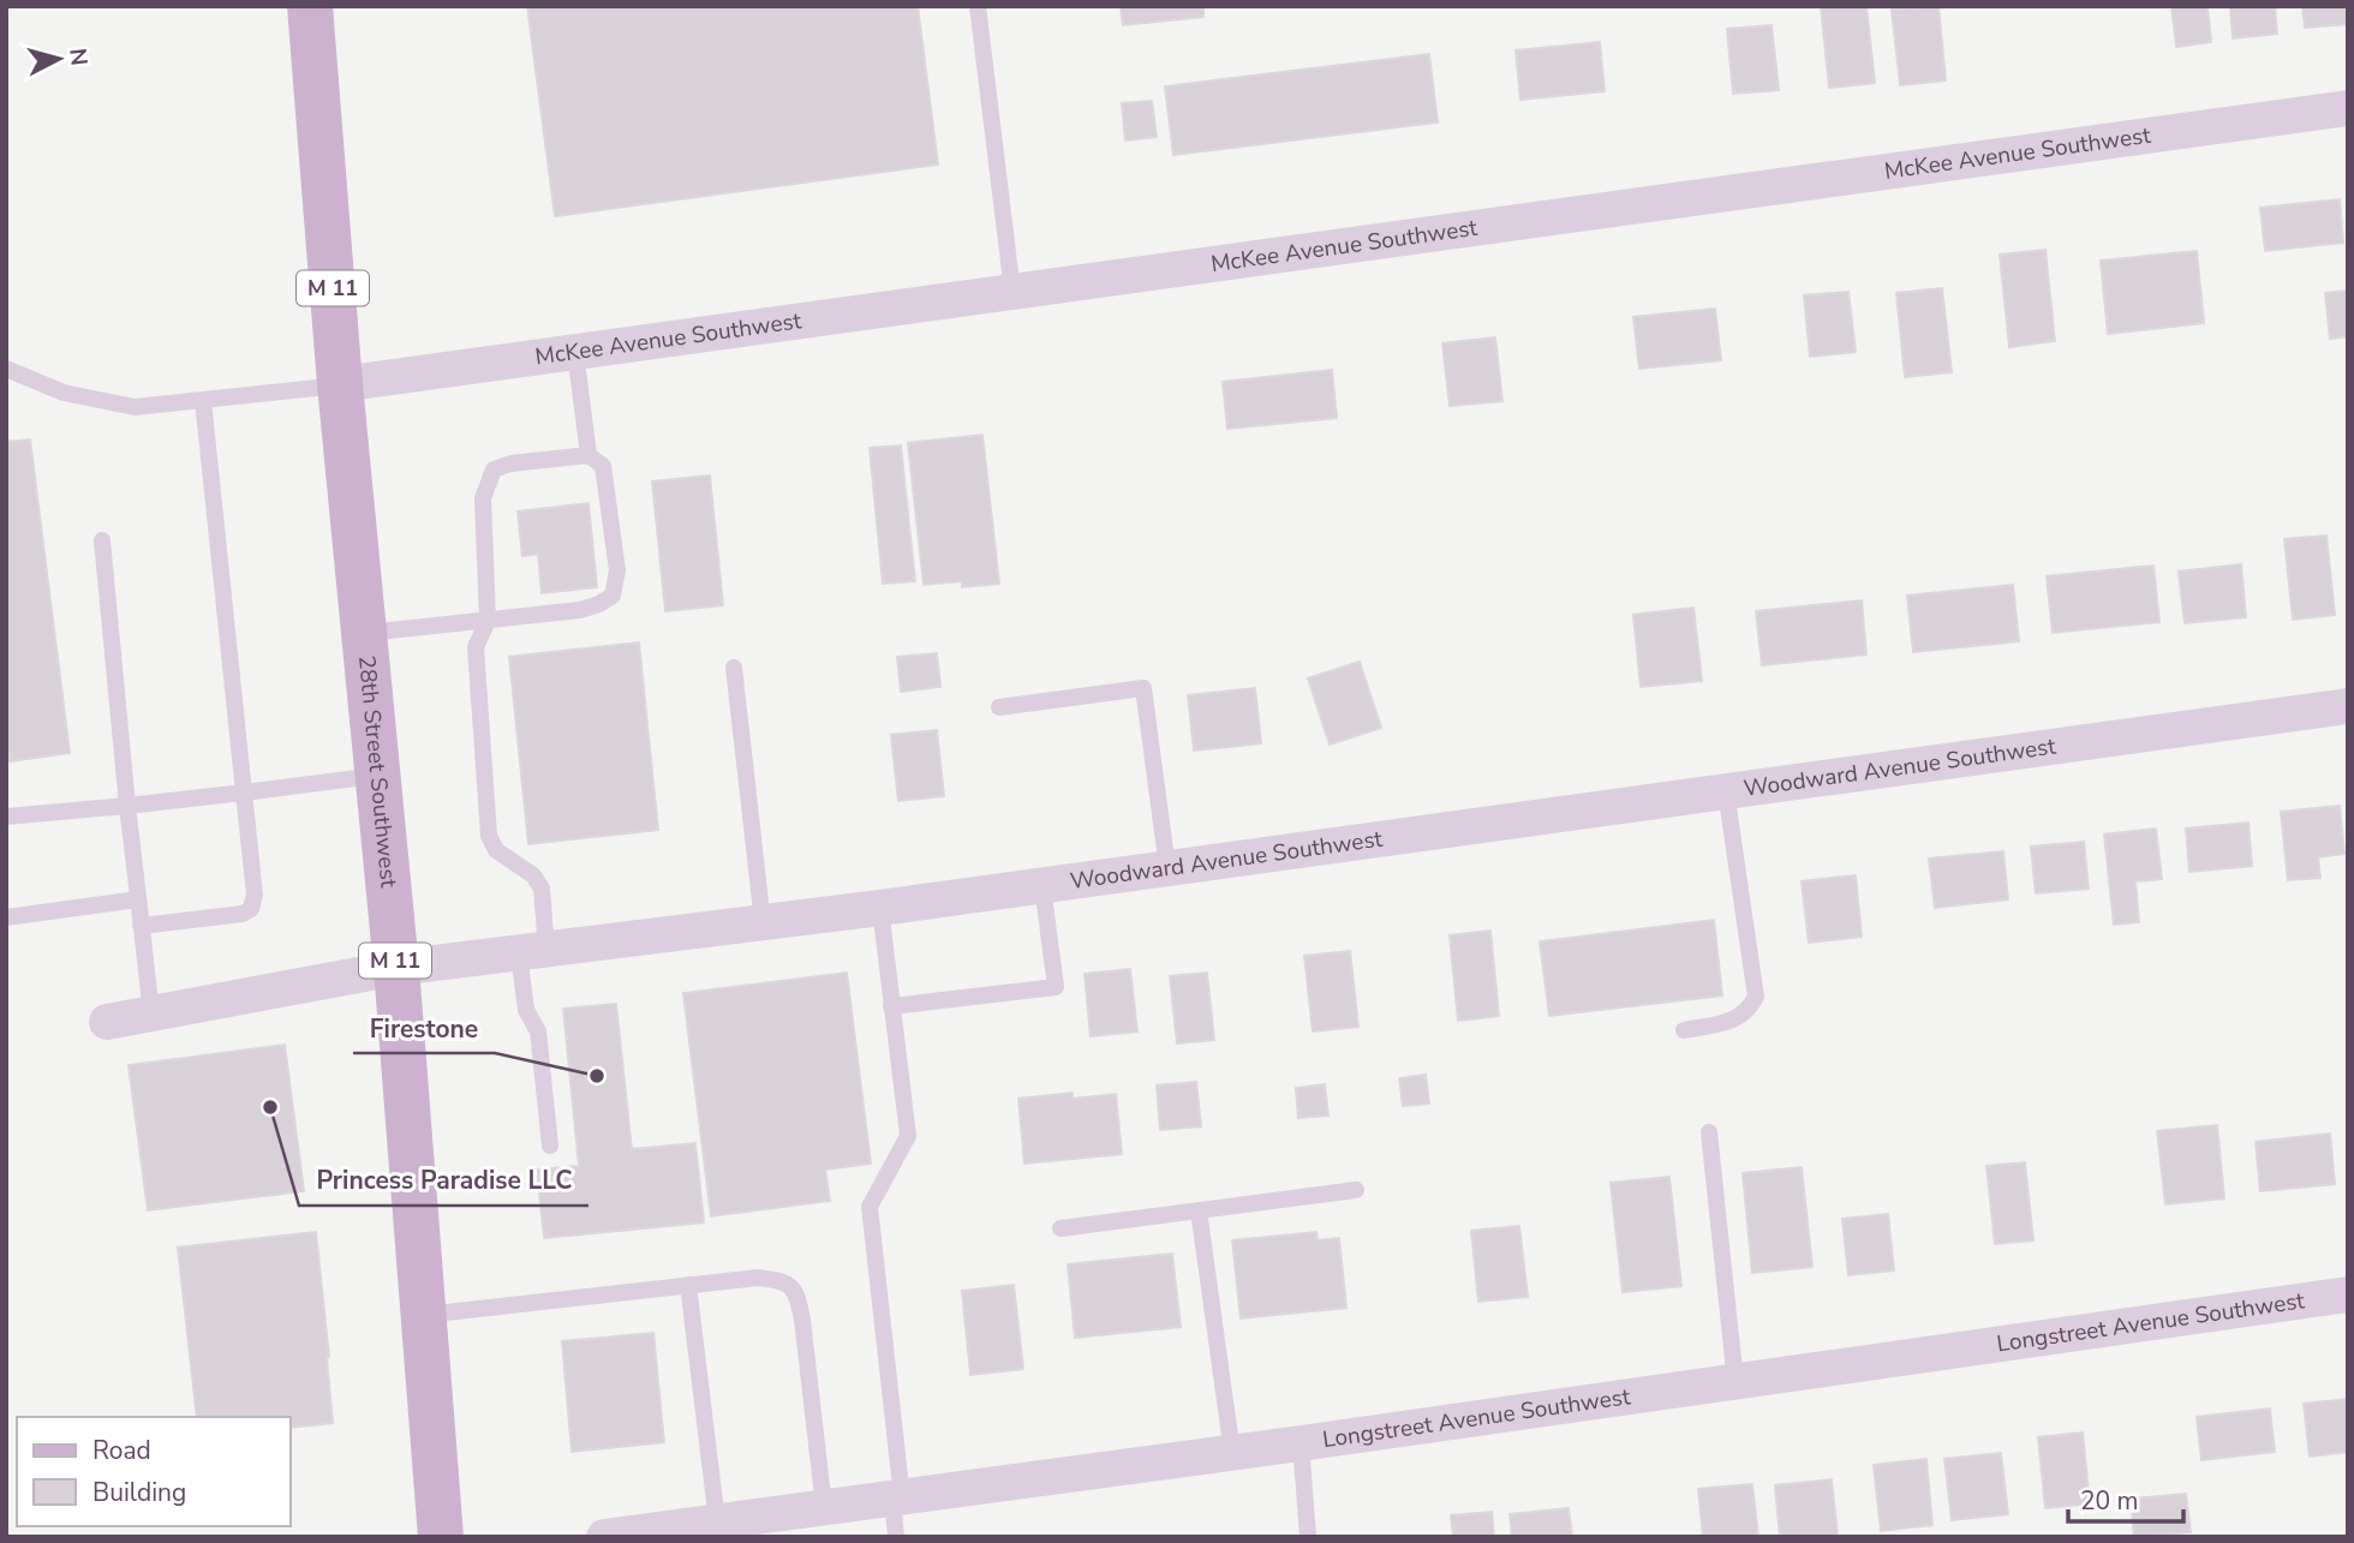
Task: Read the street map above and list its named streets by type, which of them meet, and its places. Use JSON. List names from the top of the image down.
{
  "streets": {
    "main road": ["M 11", "28th Street Southwest"],
    "street": ["McKee Avenue Southwest", "Woodward Avenue Southwest", "Longstreet Avenue Southwest"]
  },
  "crossings": [
    ["McKee Avenue Southwest", "28th Street Southwest"],
    ["Woodward Avenue Southwest", "28th Street Southwest"]
  ],
  "places": ["Firestone", "Princess Paradise LLC"],
  "legend": ["Road", "Building"],
  "scale_bar": "20 m",
  "north": "right"
}
